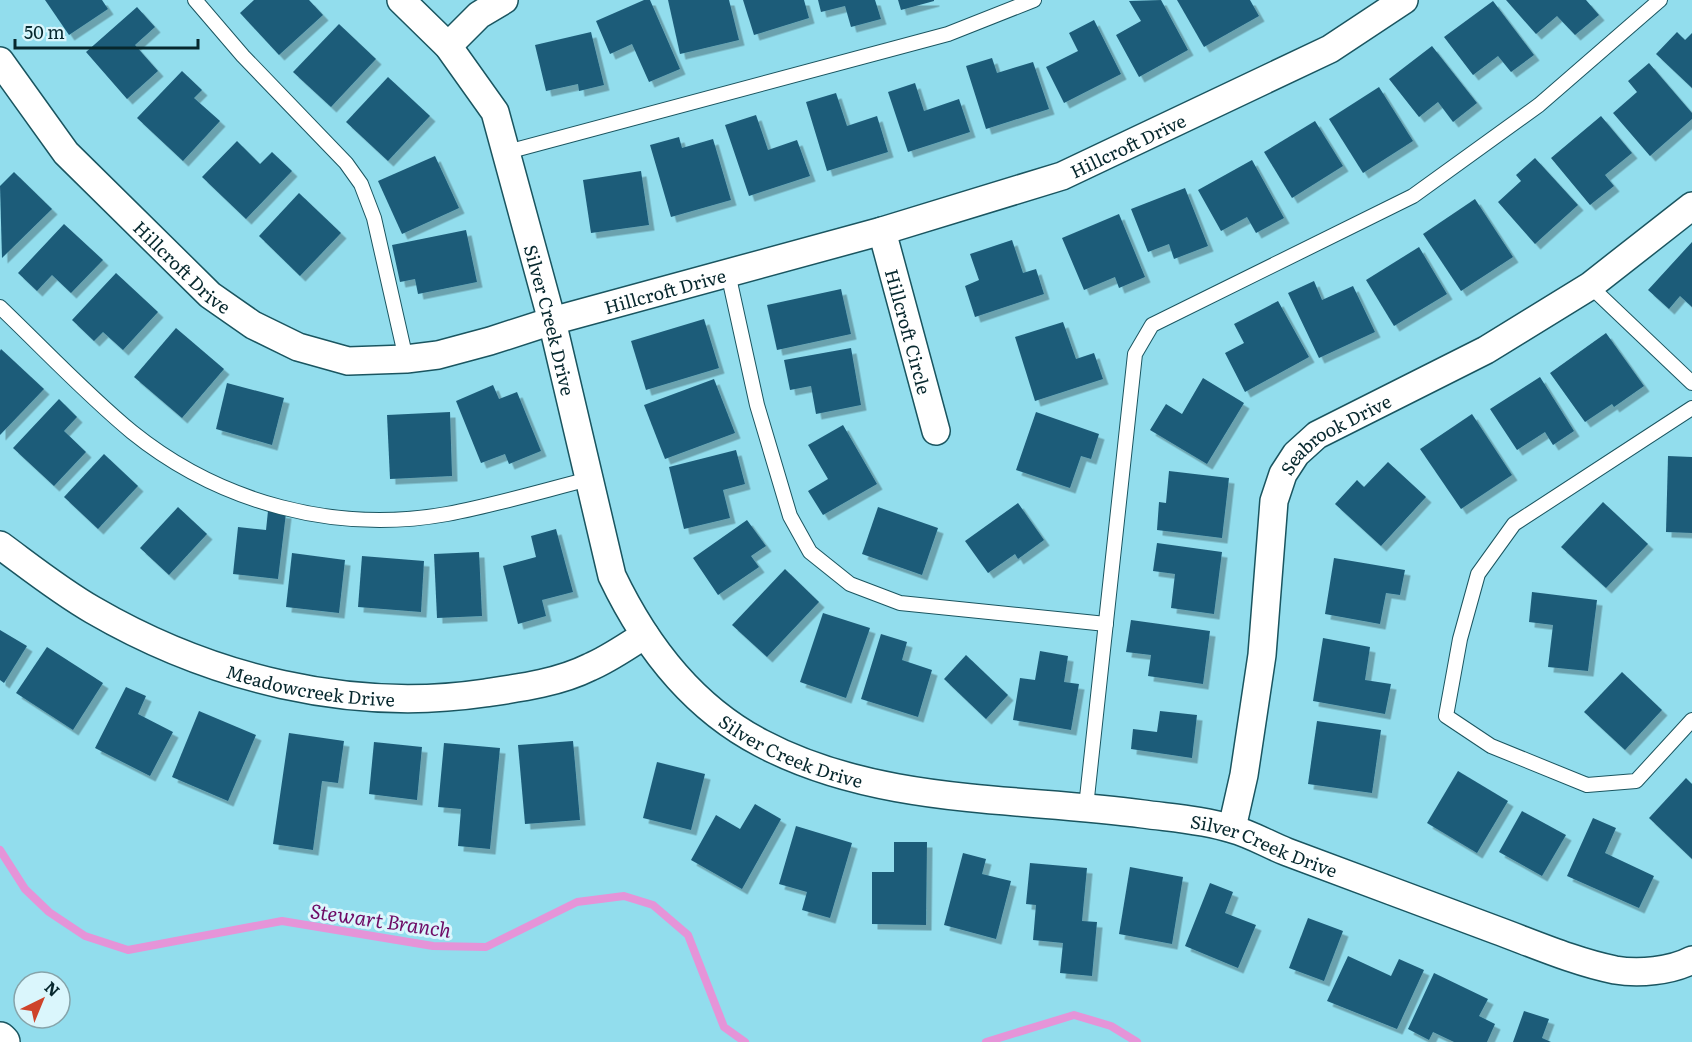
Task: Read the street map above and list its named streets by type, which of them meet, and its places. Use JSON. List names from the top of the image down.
{
  "streets": {
    "street": [
      "Hillcroft Drive",
      "Silver Creek Drive",
      "Hillcroft Circle",
      "Seabrook Drive",
      "Meadowcreek Drive"
    ]
  },
  "crossings": [
    ["Hillcroft Drive", "Silver Creek Drive"],
    ["Hillcroft Drive", "Hillcroft Circle"],
    ["Silver Creek Drive", "Seabrook Drive"],
    ["Silver Creek Drive", "Meadowcreek Drive"]
  ],
  "water": ["Stewart Branch"],
  "scale_bar": "50 m",
  "north": "top right"
}
